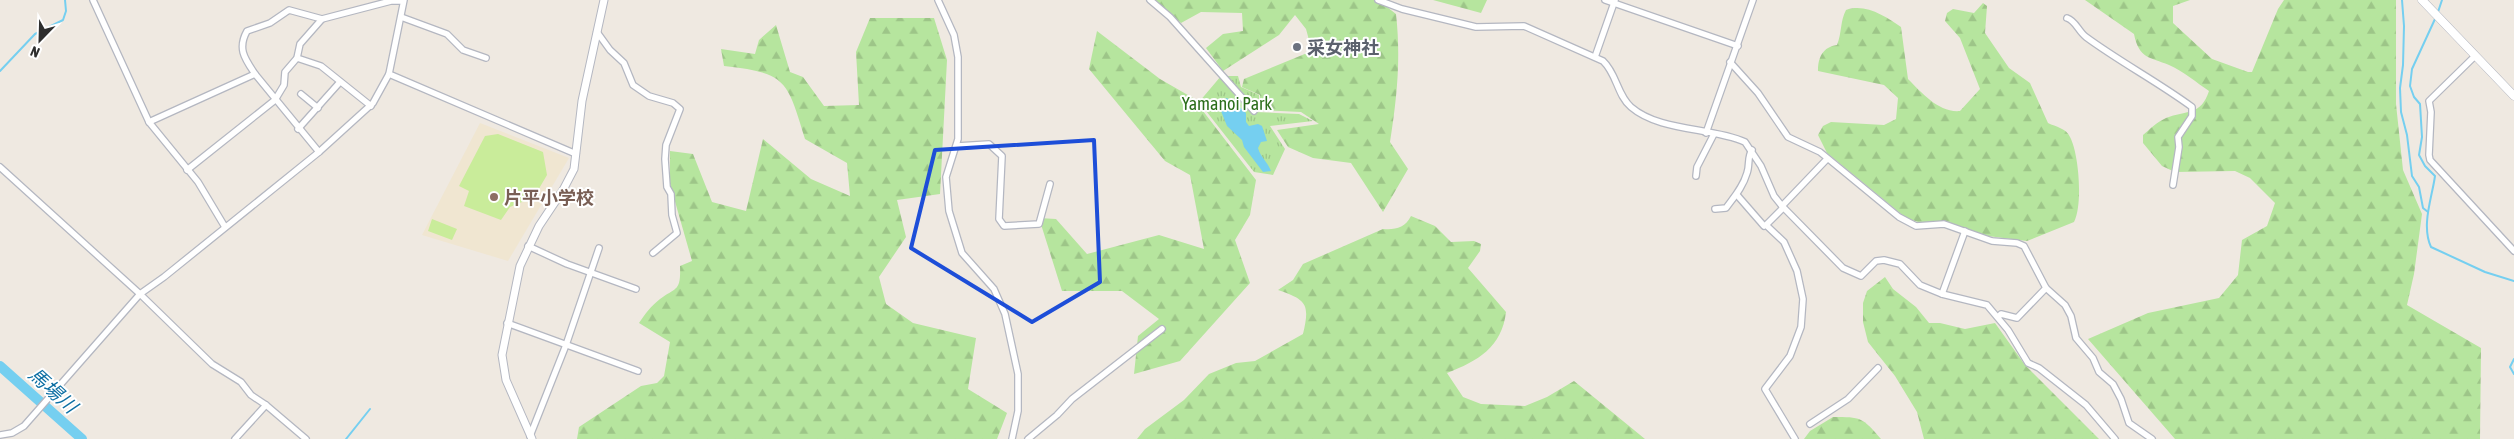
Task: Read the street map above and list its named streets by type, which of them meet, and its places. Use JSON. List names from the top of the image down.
{
  "water": ["馬場川"],
  "parks": ["Yamanoi Park"],
  "places": ["采女神社", "片平小学校"],
  "north": "bottom left"
}
